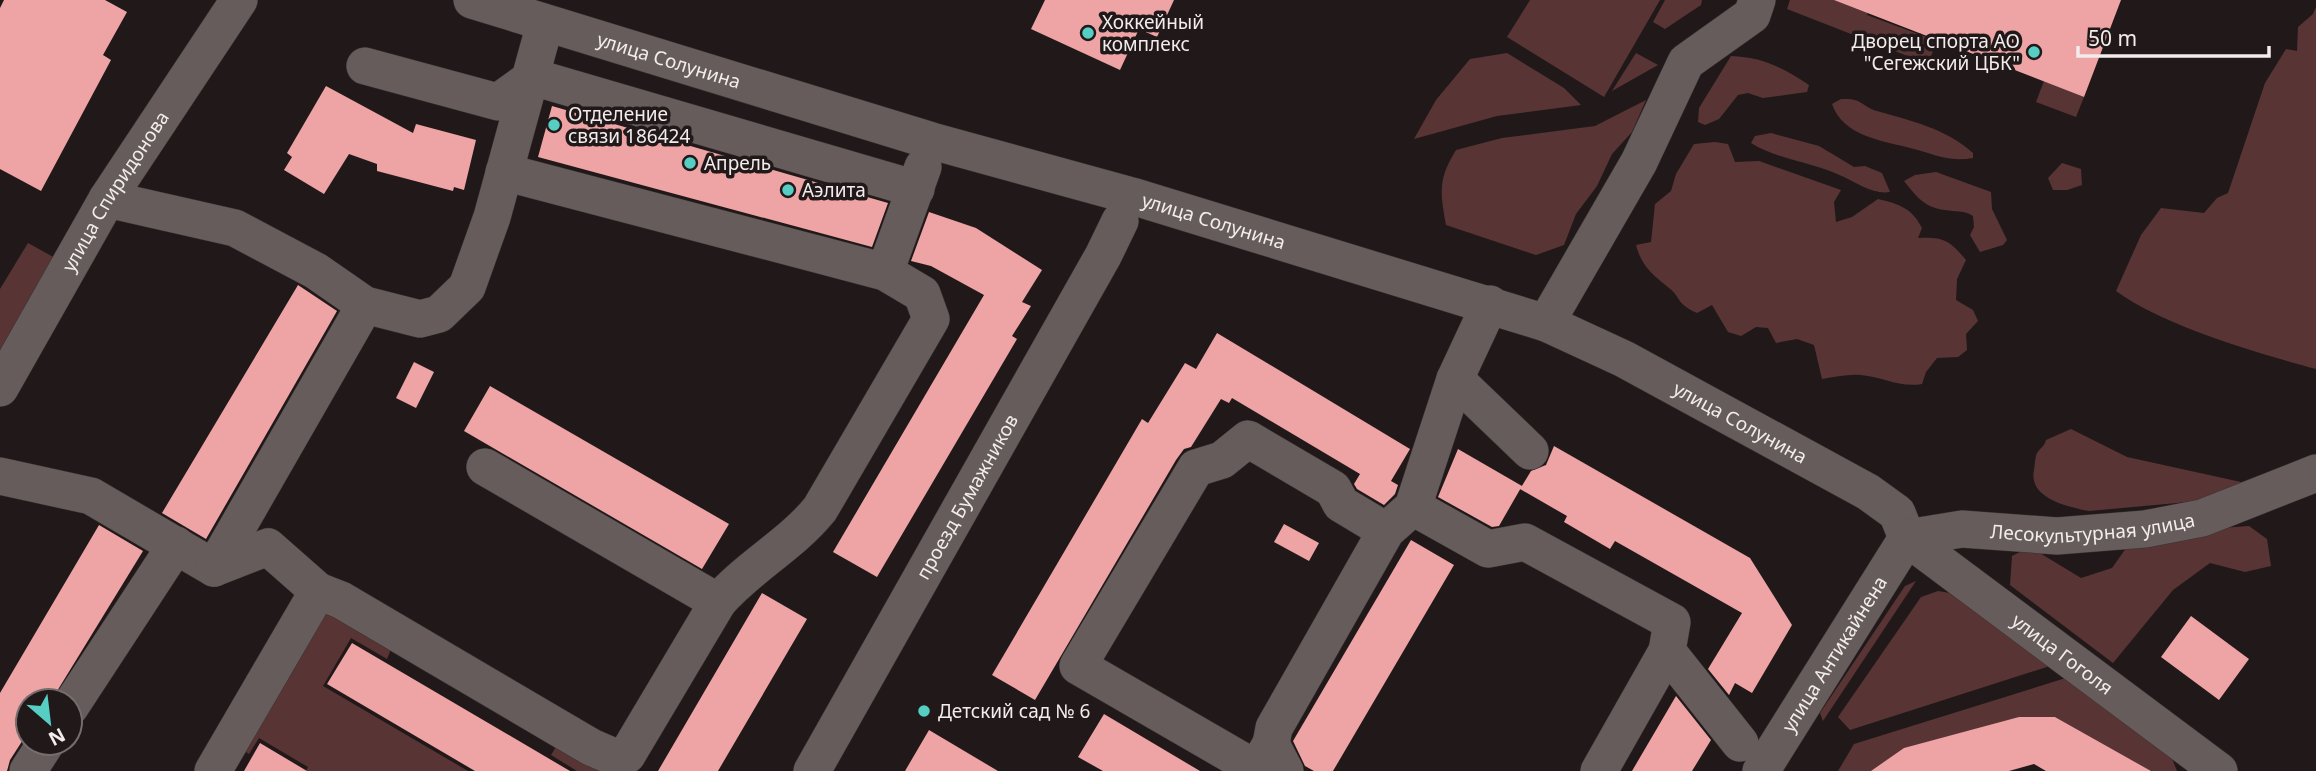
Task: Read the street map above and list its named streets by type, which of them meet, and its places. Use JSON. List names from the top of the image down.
{
  "streets": {
    "street": [
      "улица Солунина",
      "улица Спиридонова",
      "проезд Бумажников",
      "Лесокультурная улица",
      "улица Антикайнена",
      "улица Гоголя"
    ]
  },
  "crossings": [
    ["улица Солунина", "Лесокультурная улица"],
    ["улица Солунина", "улица Антикайнена"],
    ["улица Солунина", "улица Гоголя"],
    ["Лесокультурная улица", "улица Антикайнена"],
    ["Лесокультурная улица", "улица Гоголя"],
    ["улица Антикайнена", "улица Гоголя"]
  ],
  "places": [
    "Хоккейный комплекс",
    "Дворец спорта АО \"Сегежский ЦБК\"",
    "Отделение связи 186424",
    "Апрель",
    "Аэлита",
    "Детский сад № 6"
  ],
  "scale_bar": "50 m",
  "north": "bottom right"
}
